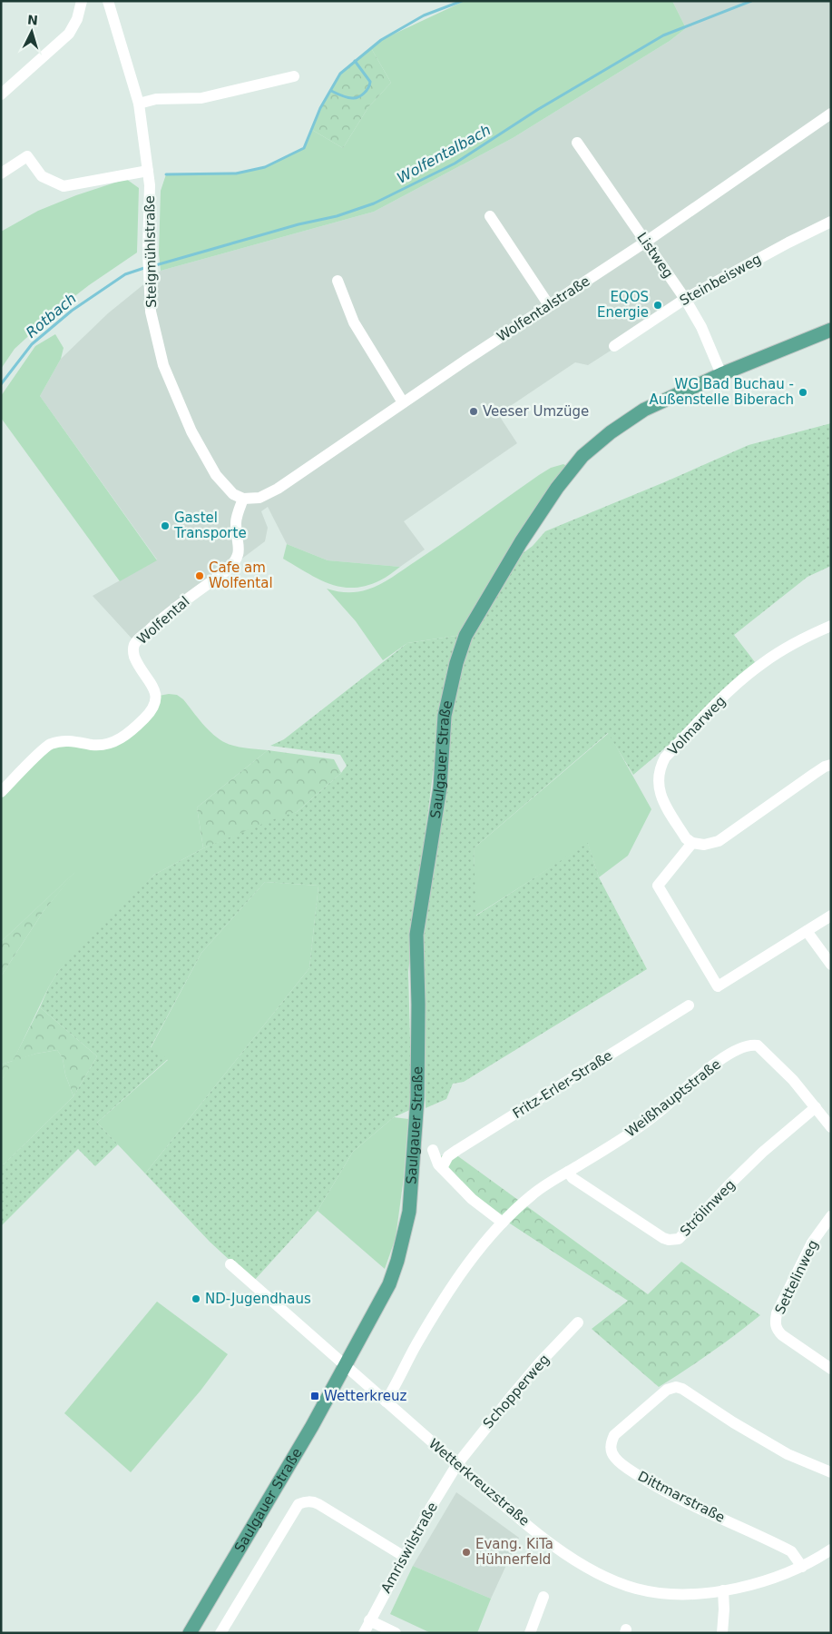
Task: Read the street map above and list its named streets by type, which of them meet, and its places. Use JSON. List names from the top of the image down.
{
  "streets": {
    "main road": ["Saulgauer Straße"],
    "street": [
      "Steigmühlstraße",
      "Listweg",
      "Steinbeisweg",
      "Wolfentalstraße",
      "Wolfental",
      "Volmarweg",
      "Fritz-Erler-Straße",
      "Weißhauptstraße",
      "Strölinweg",
      "Settelinweg",
      "Schopperweg",
      "Wetterkreuzstraße",
      "Dittmarstraße",
      "Amriswilstraße"
    ]
  },
  "crossings": [
    ["Steigmühlstraße", "Wolfentalstraße"],
    ["Steigmühlstraße", "Wolfental"],
    ["Listweg", "Steinbeisweg"],
    ["Listweg", "Wolfentalstraße"],
    ["Listweg", "Saulgauer Straße"],
    ["Wolfentalstraße", "Wolfental"],
    ["Saulgauer Straße", "Wetterkreuzstraße"],
    ["Weißhauptstraße", "Strölinweg"],
    ["Weißhauptstraße", "Wetterkreuzstraße"],
    ["Schopperweg", "Wetterkreuzstraße"],
    ["Schopperweg", "Amriswilstraße"],
    ["Wetterkreuzstraße", "Dittmarstraße"],
    ["Wetterkreuzstraße", "Amriswilstraße"]
  ],
  "water": ["Wolfentalbach", "Rotbach"],
  "places": {
    "other": [
      "EQOS Energie",
      "WG Bad Buchau - Außenstelle Biberach",
      "Veeser Umzüge",
      "Gastel Transporte",
      "Cafe am Wolfental",
      "ND-Jugendhaus",
      "Evang. KiTa Hühnerfeld"
    ],
    "transit": ["Wetterkreuz"]
  },
  "north": "top"
}
